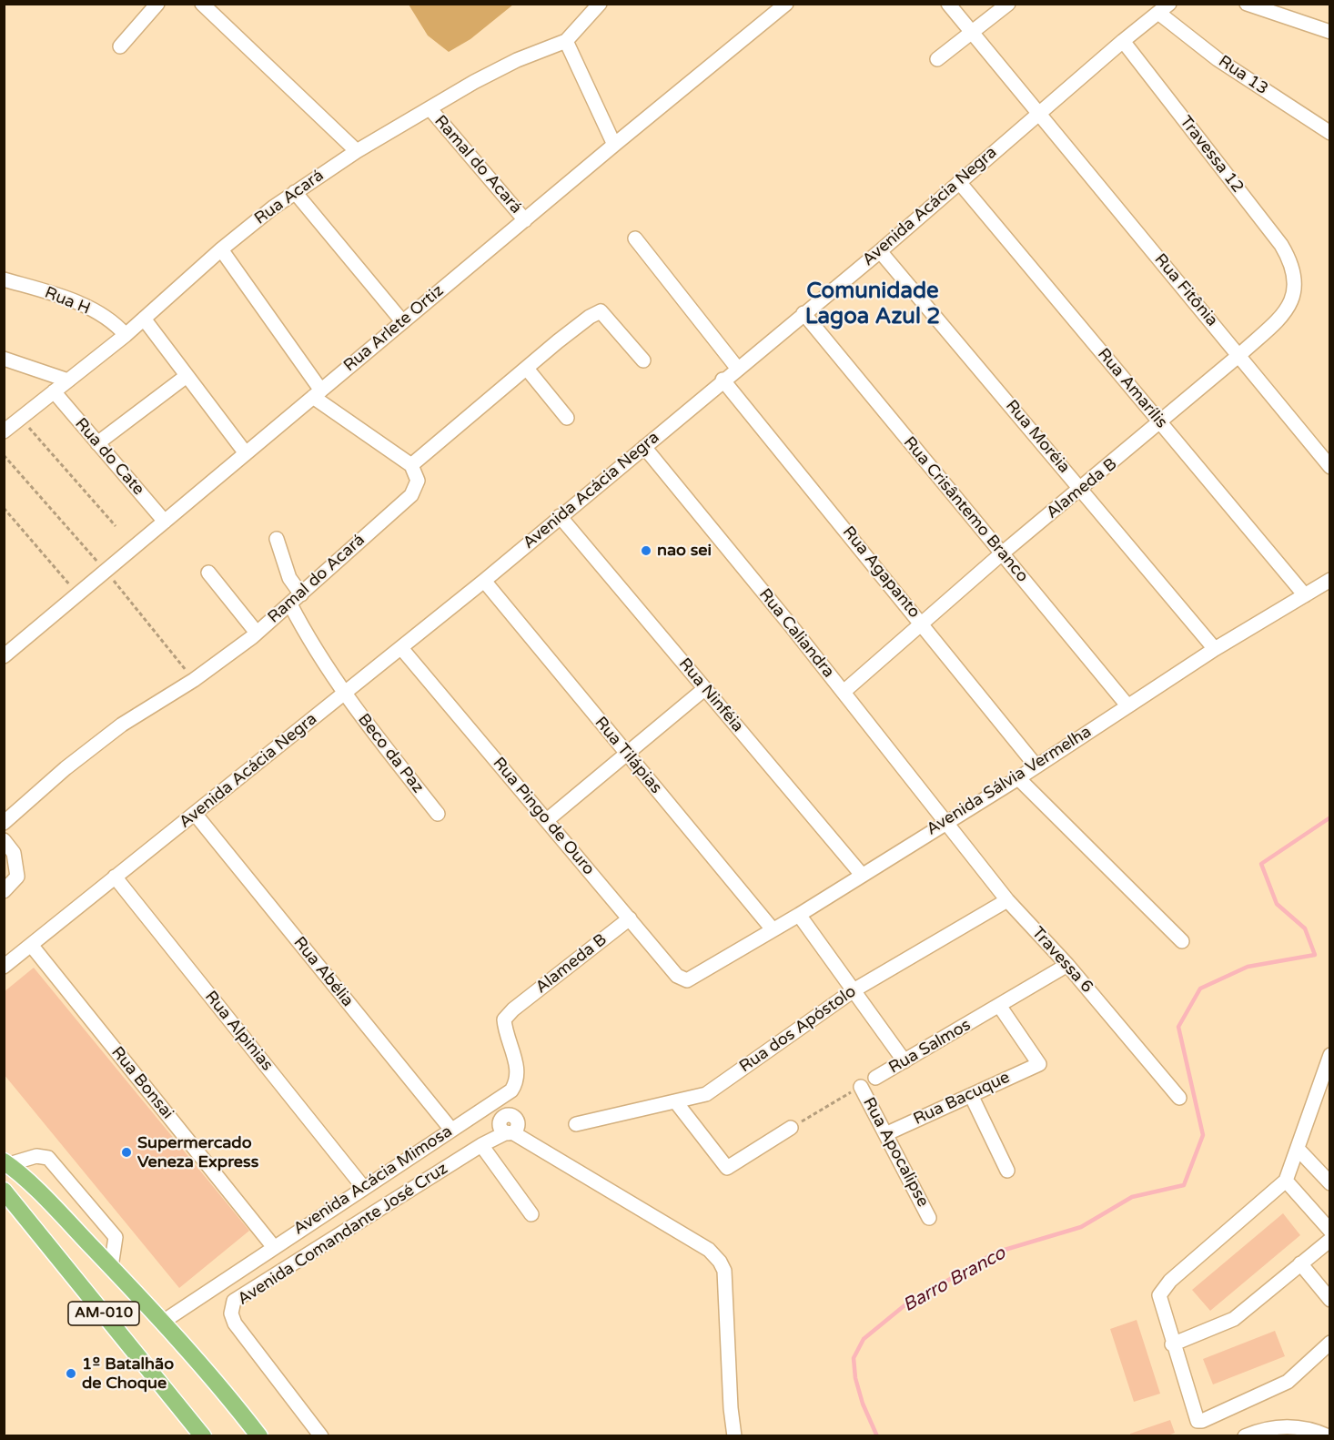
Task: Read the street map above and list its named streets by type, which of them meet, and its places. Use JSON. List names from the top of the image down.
{
  "streets": {
    "main road": ["AM-010"],
    "street": [
      "Rua 13",
      "Travessa 12",
      "Ramal do Acará",
      "Rua Acará",
      "Avenida Acácia Negra",
      "Rua Fitônia",
      "Rua H",
      "Rua Arlete Ortiz",
      "Rua Amarílis",
      "Rua Moréia",
      "Rua do Cate",
      "Alameda B",
      "Rua Crisântemo Branco",
      "Rua Agapanto",
      "Rua Caliandra",
      "Rua Ninféia",
      "Beco da Paz",
      "Rua Tilápias",
      "Avenida Sálvia Vermelha",
      "Rua Pingo de Ouro",
      "Travessa 6",
      "Rua Abélia",
      "Rua dos Apóstolo",
      "Rua Alpinias",
      "Rua Salmos",
      "Rua Bonsai",
      "Rua Bacuque",
      "Rua Apocalipse",
      "Avenida Acácia Mimosa",
      "Avenida Comandante José Cruz"
    ]
  },
  "crossings": [
    ["Rua 13", "Avenida Acácia Negra"],
    ["Travessa 12", "Avenida Acácia Negra"],
    ["Travessa 12", "Alameda B"],
    ["Ramal do Acará", "Rua Acará"],
    ["Ramal do Acará", "Rua Arlete Ortiz"],
    ["Ramal do Acará", "Beco da Paz"],
    ["Rua Acará", "Rua H"],
    ["Rua Acará", "Rua do Cate"],
    ["Avenida Acácia Negra", "Rua Fitônia"],
    ["Avenida Acácia Negra", "Rua Amarílis"],
    ["Avenida Acácia Negra", "Rua Moréia"],
    ["Avenida Acácia Negra", "Rua Crisântemo Branco"],
    ["Avenida Acácia Negra", "Rua Agapanto"],
    ["Avenida Acácia Negra", "Rua Caliandra"],
    ["Avenida Acácia Negra", "Rua Ninféia"],
    ["Avenida Acácia Negra", "Beco da Paz"],
    ["Avenida Acácia Negra", "Rua Tilápias"],
    ["Avenida Acácia Negra", "Rua Pingo de Ouro"],
    ["Avenida Acácia Negra", "Rua Abélia"],
    ["Avenida Acácia Negra", "Rua Alpinias"],
    ["Avenida Acácia Negra", "Rua Bonsai"],
    ["Rua Fitônia", "Alameda B"],
    ["Rua Arlete Ortiz", "Rua do Cate"],
    ["Rua Amarílis", "Alameda B"],
    ["Rua Amarílis", "Avenida Sálvia Vermelha"],
    ["Rua Moréia", "Alameda B"],
    ["Rua Moréia", "Avenida Sálvia Vermelha"],
    ["Alameda B", "Rua Crisântemo Branco"],
    ["Alameda B", "Rua Agapanto"],
    ["Alameda B", "Rua Caliandra"],
    ["Alameda B", "Rua Pingo de Ouro"],
    ["Alameda B", "Avenida Acácia Mimosa"],
    ["Rua Crisântemo Branco", "Avenida Sálvia Vermelha"],
    ["Rua Agapanto", "Avenida Sálvia Vermelha"],
    ["Rua Caliandra", "Avenida Sálvia Vermelha"],
    ["Rua Caliandra", "Travessa 6"],
    ["Rua Ninféia", "Avenida Sálvia Vermelha"],
    ["Rua Tilápias", "Avenida Sálvia Vermelha"],
    ["Avenida Sálvia Vermelha", "Rua Pingo de Ouro"],
    ["Avenida Sálvia Vermelha", "Travessa 6"],
    ["Travessa 6", "Rua dos Apóstolo"],
    ["Travessa 6", "Rua Salmos"],
    ["Rua Abélia", "Avenida Acácia Mimosa"],
    ["Rua Alpinias", "Avenida Acácia Mimosa"],
    ["Rua Salmos", "Rua Bacuque"],
    ["Rua Bonsai", "Avenida Acácia Mimosa"],
    ["Rua Bacuque", "Rua Apocalipse"],
    ["Avenida Acácia Mimosa", "AM-010"]
  ],
  "districts": ["Comunidade Lagoa Azul 2"],
  "water": ["Barro Branco"],
  "places": ["nao sei", "Supermercado Veneza Express", "1º Batalhão de Choque"]
}
